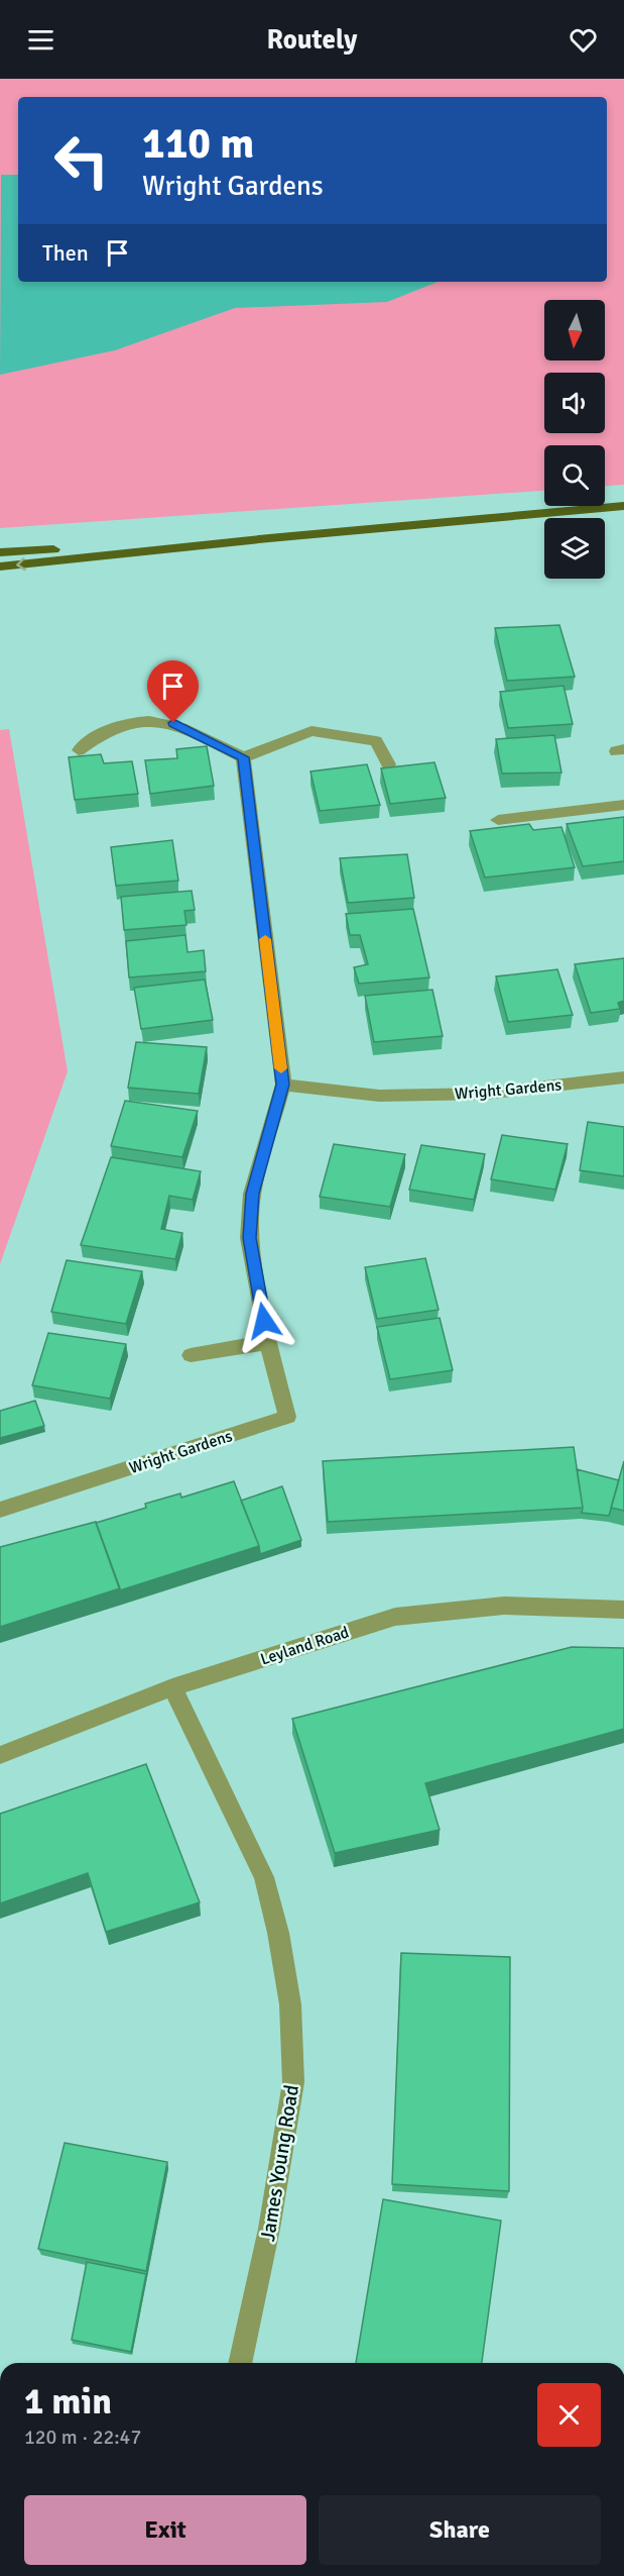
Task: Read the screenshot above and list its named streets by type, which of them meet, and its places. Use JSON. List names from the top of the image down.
{
  "streets": {
    "street": ["Wright Gardens", "Leyland Road", "James Young Road"]
  },
  "crossings": [
    ["Leyland Road", "James Young Road"]
  ],
  "north": "bottom",
  "page": {
    "header": "Routely",
    "turn": ["110 m", "Wright Gardens"],
    "then": "Then",
    "heading": ["1 min", "120 m · 22:47"],
    "buttons": ["Exit", "Share"]
  }
}
